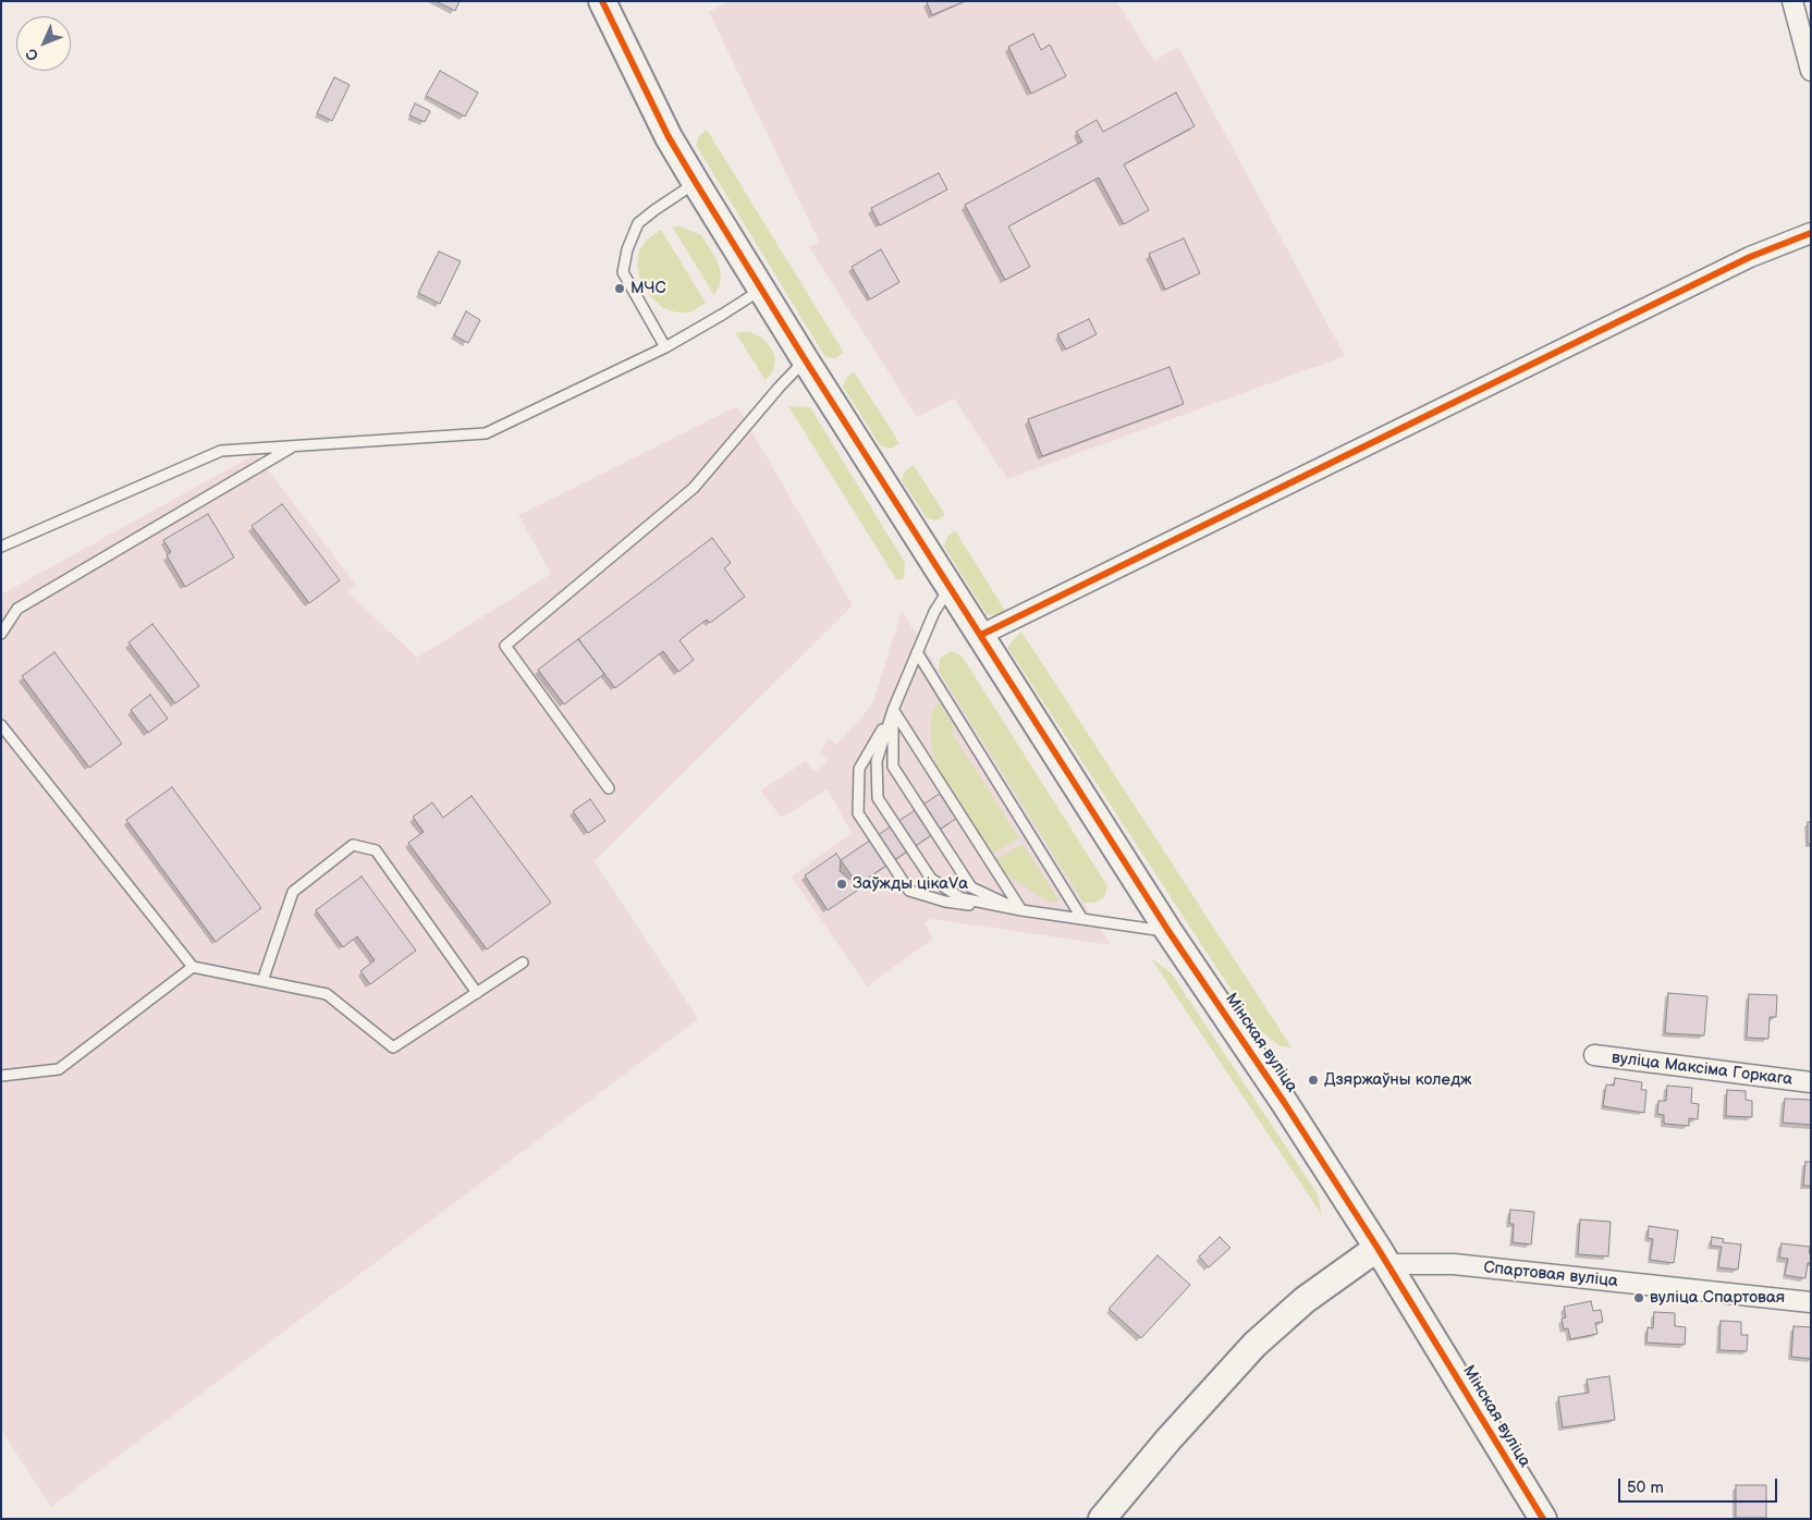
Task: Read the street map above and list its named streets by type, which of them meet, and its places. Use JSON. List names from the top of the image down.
{
  "streets": {
    "street": ["Мінская вуліца", "вуліца Максіма Горкага", "Спартовая вуліца"]
  },
  "crossings": [
    ["Мінская вуліца", "Спартовая вуліца"]
  ],
  "places": [
    "МЧС",
    "Заўжды цікаVа",
    "Дзяржаўны коледж",
    "вуліца Спартовая"
  ],
  "scale_bar": "50 m",
  "north": "bottom left"
}
